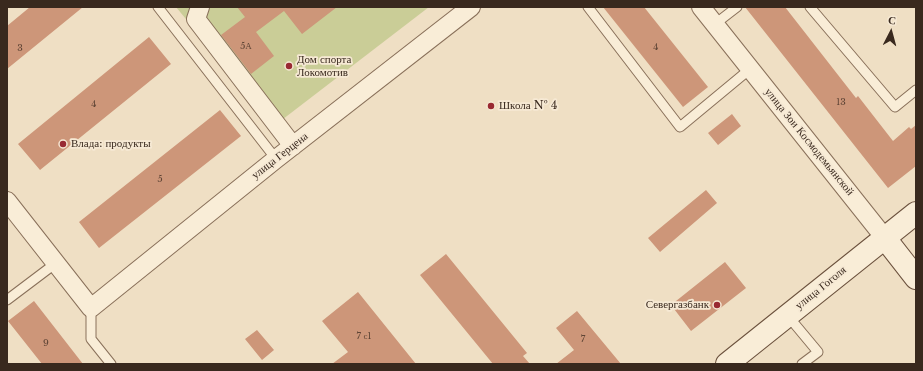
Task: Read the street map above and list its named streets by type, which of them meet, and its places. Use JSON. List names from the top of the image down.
{
  "streets": {
    "main road": ["улица Зои Космодемьянской", "улица Гоголя"],
    "street": ["улица Герцена"]
  },
  "crossings": [
    ["улица Зои Космодемьянской", "улица Гоголя"]
  ],
  "places": [
    "Дом спорта Локомотив",
    "Школа № 4",
    "Влада: продукты",
    "Севергазбанк"
  ],
  "house_numbers": [
    "5А",
    "4",
    "3",
    "13",
    "4",
    "5",
    "7 с1",
    "7",
    "9"
  ],
  "north": "top"
}
